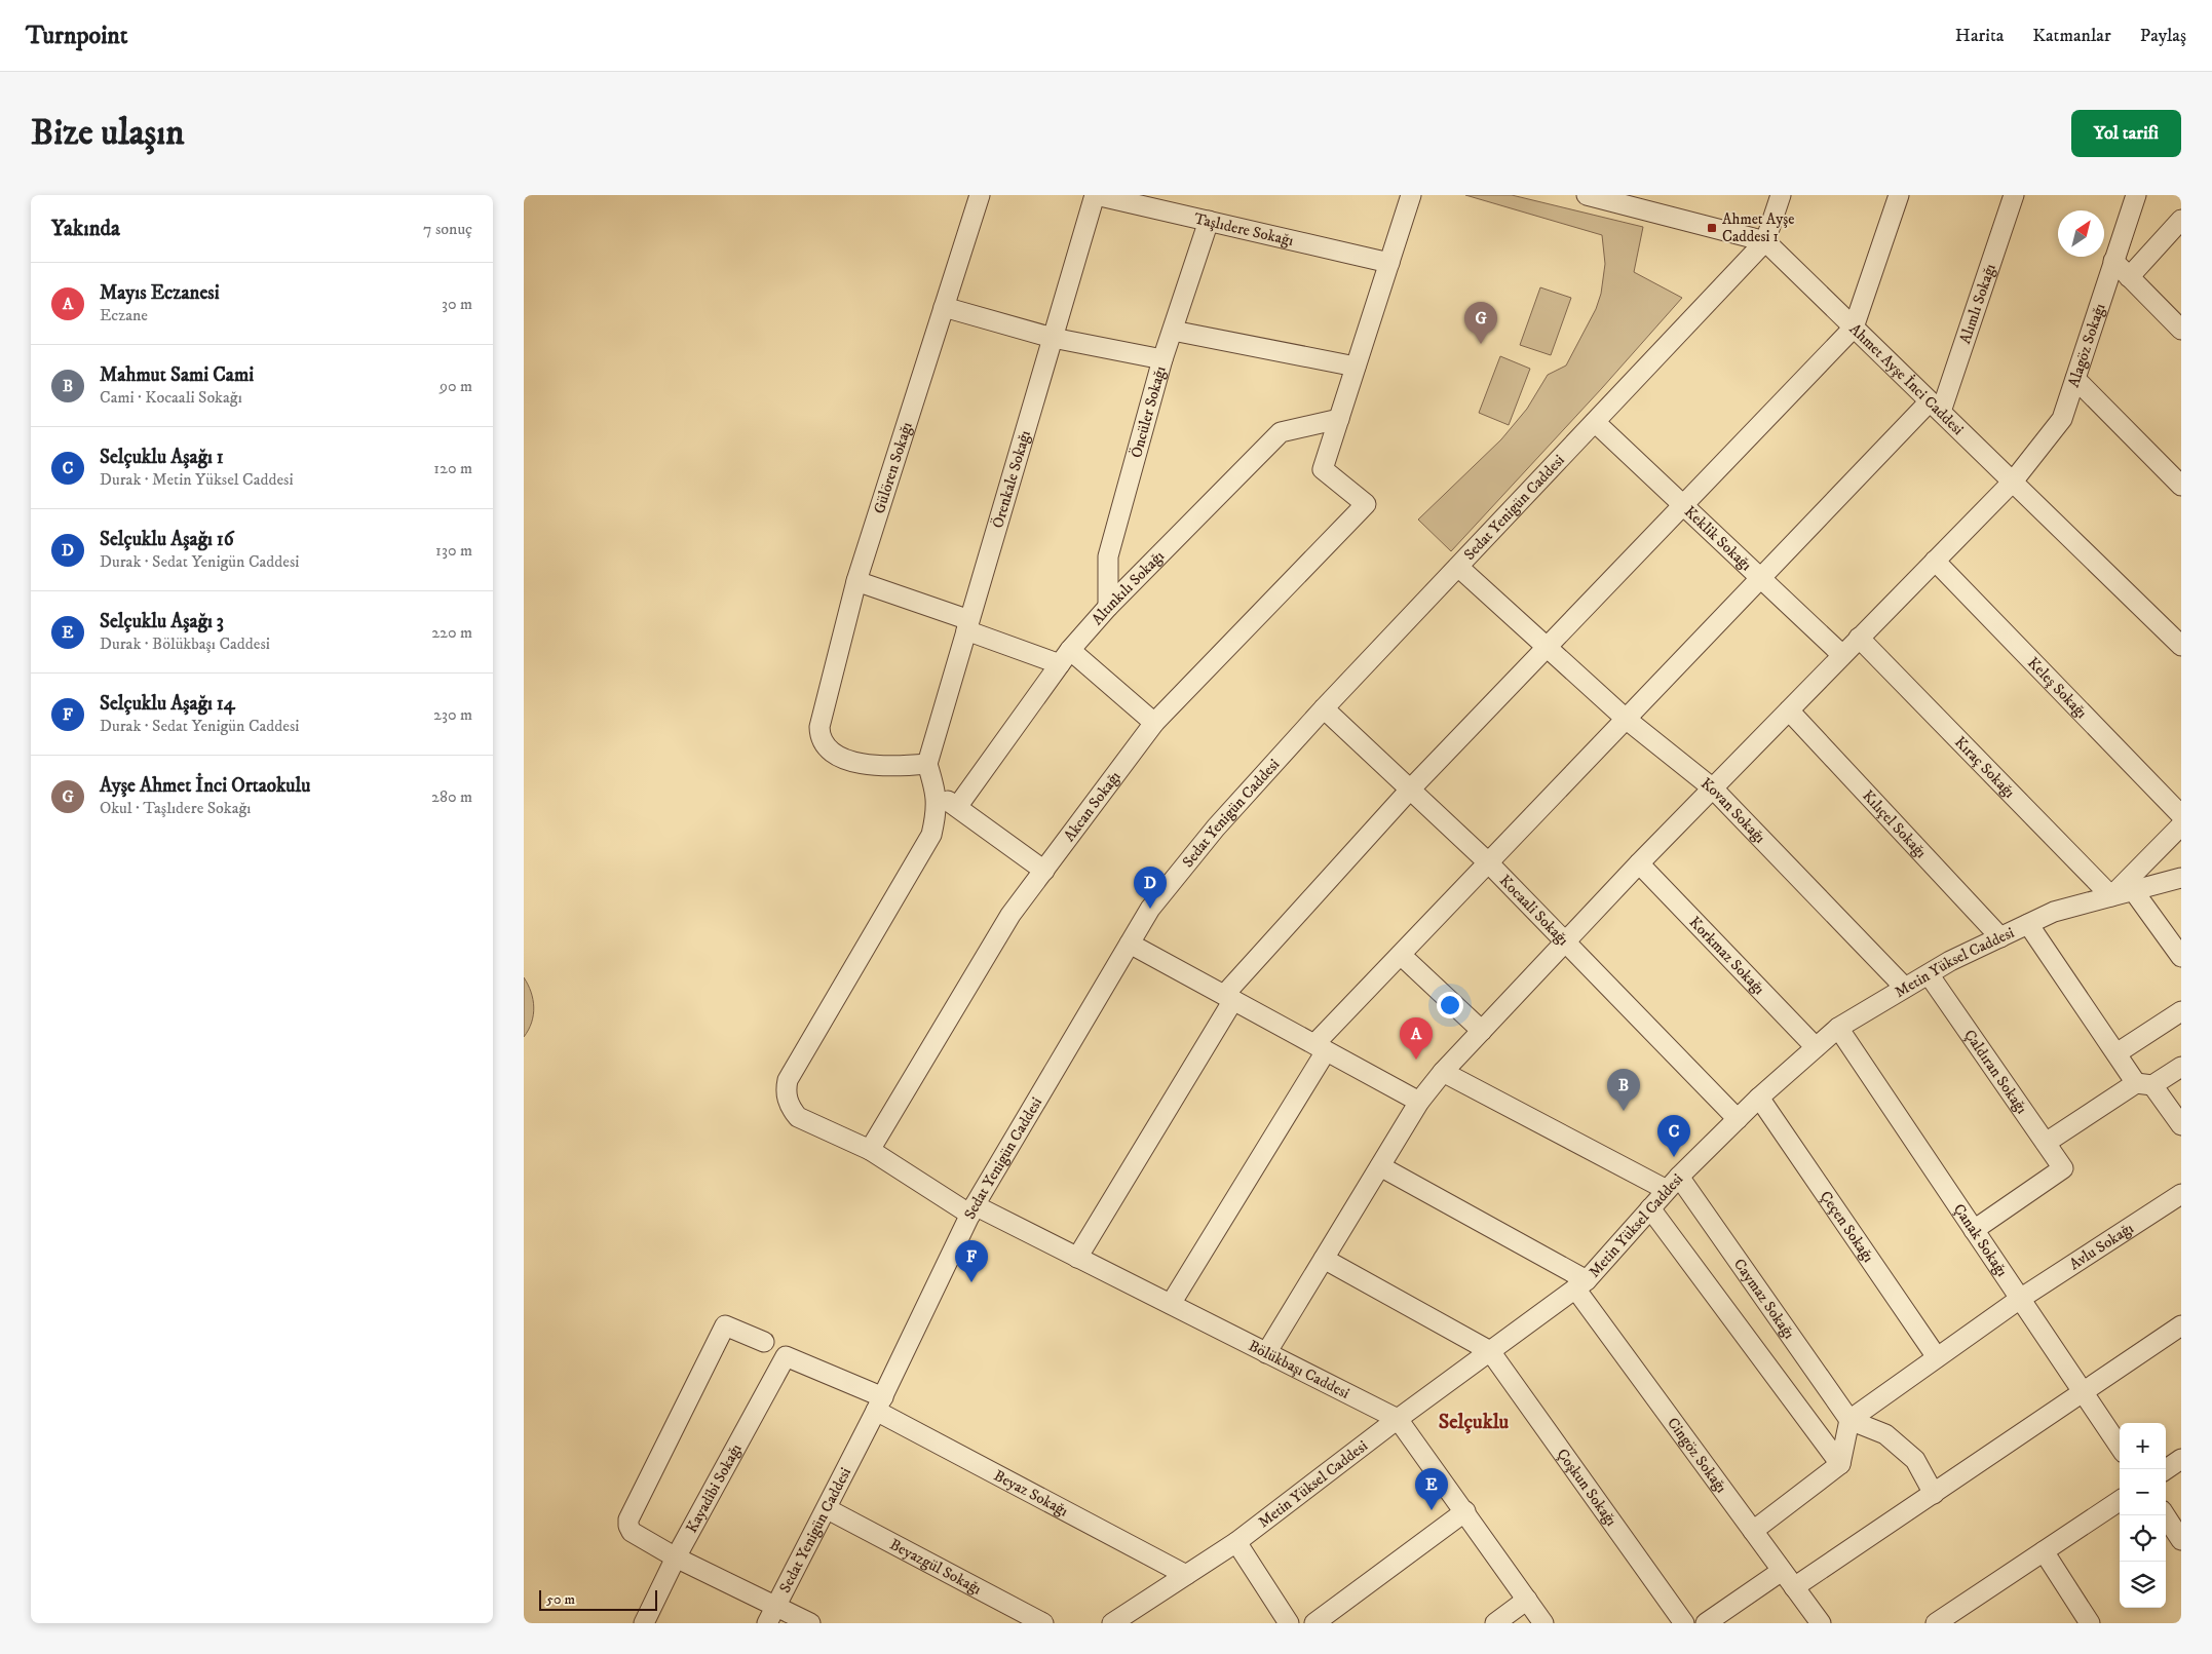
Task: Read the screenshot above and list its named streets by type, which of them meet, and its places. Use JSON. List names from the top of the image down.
{
  "streets": {
    "street": [
      "Taşlıdere Sokağı",
      "Alımlı Sokağı",
      "Alagöz Sokağı",
      "Ahmet Ayşe İnci Caddesi",
      "Öncüler Sokağı",
      "Gülören Sokağı",
      "Örenkale Sokağı",
      "Sedat Yenigün Caddesi",
      "Keklik Sokağı",
      "Altınkılı Sokağı",
      "Keleş Sokağı",
      "Kıraç Sokağı",
      "Akcan Sokağı",
      "Kovan Sokağı",
      "Kılıçel Sokağı",
      "Kocaali Sokağı",
      "Korkmaz Sokağı",
      "Metin Yüksel Caddesi",
      "Çaldıran Sokağı",
      "Çeçen Sokağı",
      "Çanak Sokağı",
      "Avlu Sokağı",
      "Caymaz Sokağı",
      "Bölükbaşı Caddesi",
      "Cingöz Sokağı",
      "Çoşkun Sokağı",
      "Kayadibi Sokağı",
      "Beyaz Sokağı",
      "Beyazgül Sokağı"
    ]
  },
  "crossings": [
    ["Taşlıdere Sokağı", "Öncüler Sokağı"],
    ["Taşlıdere Sokağı", "Örenkale Sokağı"],
    ["Alımlı Sokağı", "Ahmet Ayşe İnci Caddesi"],
    ["Alagöz Sokağı", "Ahmet Ayşe İnci Caddesi"],
    ["Alagöz Sokağı", "Keklik Sokağı"],
    ["Alagöz Sokağı", "Keleş Sokağı"],
    ["Alagöz Sokağı", "Kıraç Sokağı"],
    ["Alagöz Sokağı", "Kovan Sokağı"],
    ["Alagöz Sokağı", "Kılıçel Sokağı"],
    ["Alagöz Sokağı", "Kocaali Sokağı"],
    ["Alagöz Sokağı", "Korkmaz Sokağı"],
    ["Alagöz Sokağı", "Bölükbaşı Caddesi"],
    ["Ahmet Ayşe İnci Caddesi", "Sedat Yenigün Caddesi"],
    ["Öncüler Sokağı", "Altınkılı Sokağı"],
    ["Gülören Sokağı", "Örenkale Sokağı"],
    ["Sedat Yenigün Caddesi", "Keklik Sokağı"],
    ["Sedat Yenigün Caddesi", "Kovan Sokağı"],
    ["Sedat Yenigün Caddesi", "Kocaali Sokağı"],
    ["Sedat Yenigün Caddesi", "Bölükbaşı Caddesi"],
    ["Sedat Yenigün Caddesi", "Beyaz Sokağı"],
    ["Sedat Yenigün Caddesi", "Beyazgül Sokağı"],
    ["Altınkılı Sokağı", "Akcan Sokağı"],
    ["Kıraç Sokağı", "Metin Yüksel Caddesi"],
    ["Akcan Sokağı", "Bölükbaşı Caddesi"],
    ["Kovan Sokağı", "Metin Yüksel Caddesi"],
    ["Kılıçel Sokağı", "Metin Yüksel Caddesi"],
    ["Kocaali Sokağı", "Metin Yüksel Caddesi"],
    ["Korkmaz Sokağı", "Metin Yüksel Caddesi"],
    ["Metin Yüksel Caddesi", "Çaldıran Sokağı"],
    ["Metin Yüksel Caddesi", "Çeçen Sokağı"],
    ["Metin Yüksel Caddesi", "Çanak Sokağı"],
    ["Metin Yüksel Caddesi", "Caymaz Sokağı"],
    ["Metin Yüksel Caddesi", "Bölükbaşı Caddesi"],
    ["Metin Yüksel Caddesi", "Cingöz Sokağı"],
    ["Metin Yüksel Caddesi", "Çoşkun Sokağı"],
    ["Metin Yüksel Caddesi", "Beyaz Sokağı"],
    ["Çaldıran Sokağı", "Çanak Sokağı"],
    ["Çeçen Sokağı", "Avlu Sokağı"],
    ["Çanak Sokağı", "Avlu Sokağı"],
    ["Avlu Sokağı", "Caymaz Sokağı"],
    ["Kayadibi Sokağı", "Beyaz Sokağı"]
  ],
  "districts": ["Selçuklu"],
  "places": {
    "transit": ["Ahmet Ayşe Caddesi 1"]
  },
  "scale_bar": "50 m",
  "north": "top right",
  "page": {
    "header": "Turnpoint",
    "nav": ["Harita", "Katmanlar", "Paylaş"],
    "buttons": "Yol tarifi",
    "title": "Bize ulaşın",
    "heading": ["Yakında", "7 sonuç"],
    "list": [
      {
        "mark": "A",
        "name": "Mayıs Eczanesi",
        "note": "Eczane",
        "value": "30 m"
      },
      {
        "mark": "B",
        "name": "Mahmut Sami Cami",
        "note": "Cami · Kocaali Sokağı",
        "value": "90 m"
      },
      {
        "mark": "C",
        "name": "Selçuklu Aşağı 1",
        "note": "Durak · Metin Yüksel Caddesi",
        "value": "120 m"
      },
      {
        "mark": "D",
        "name": "Selçuklu Aşağı 16",
        "note": "Durak · Sedat Yenigün Caddesi",
        "value": "130 m"
      },
      {
        "mark": "E",
        "name": "Selçuklu Aşağı 3",
        "note": "Durak · Bölükbaşı Caddesi",
        "value": "220 m"
      },
      {
        "mark": "F",
        "name": "Selçuklu Aşağı 14",
        "note": "Durak · Sedat Yenigün Caddesi",
        "value": "230 m"
      },
      {
        "mark": "G",
        "name": "Ayşe Ahmet İnci Ortaokulu",
        "note": "Okul · Taşlıdere Sokağı",
        "value": "280 m"
      }
    ],
    "pins": [
      "G",
      "D",
      "A",
      "B",
      "C",
      "F",
      "E"
    ],
    "map_buttons": ["+", "−"],
    "scale": "50 m"
  }
}
